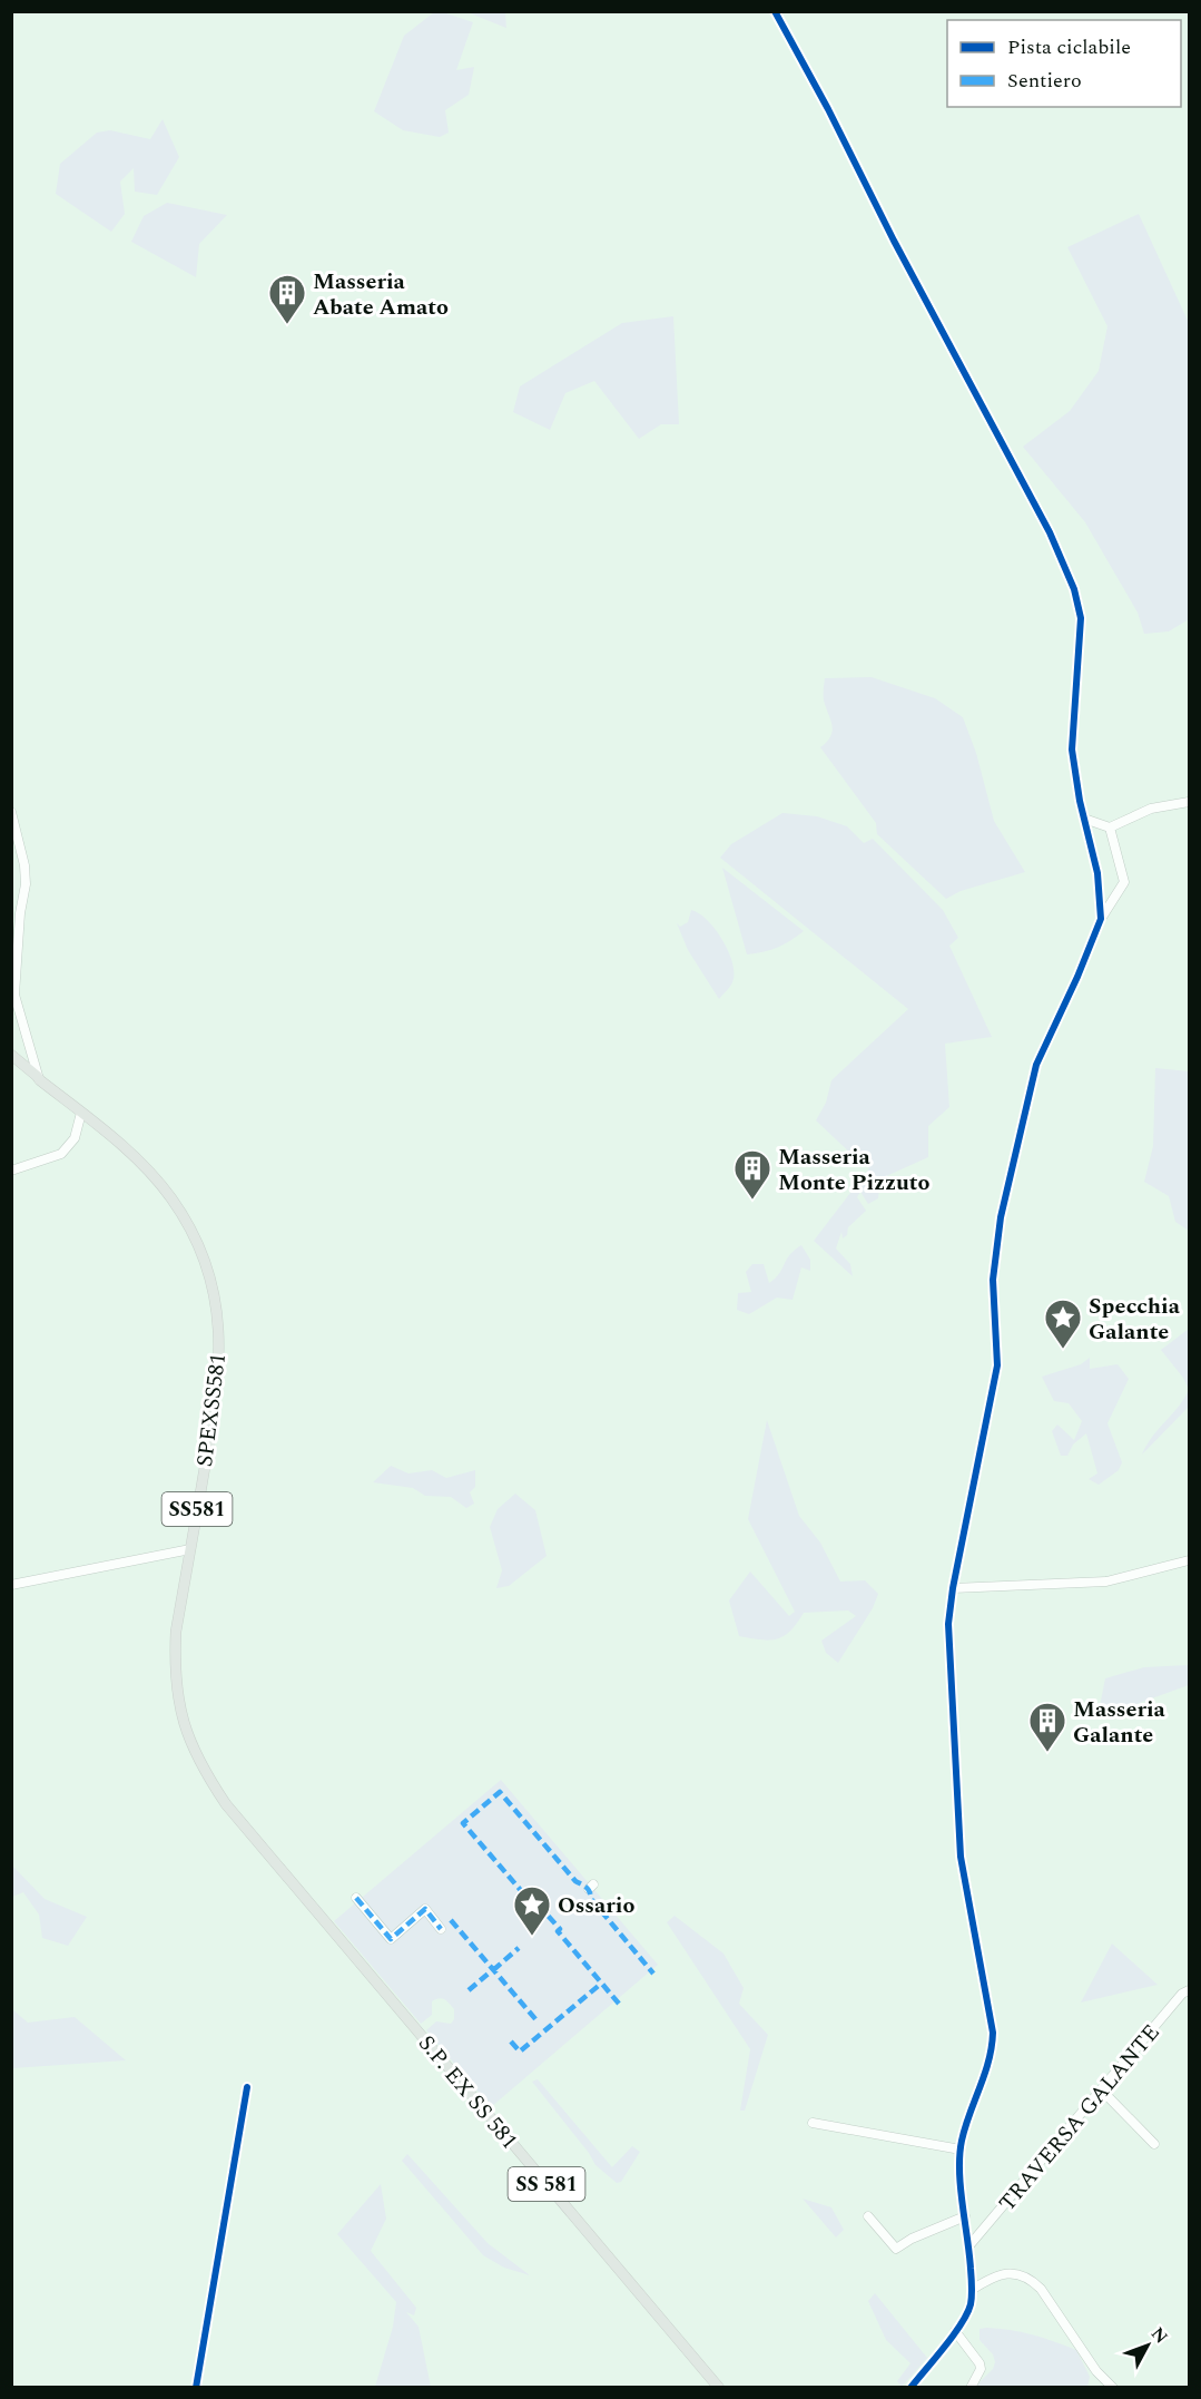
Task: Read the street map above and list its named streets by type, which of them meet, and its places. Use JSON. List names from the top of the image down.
{
  "streets": {
    "main road": [
      "SPEXSS581",
      "SS581",
      "S.P. EX SS 581",
      "SS 581"
    ],
    "street": ["TRAVERSA GALANTE"]
  },
  "crossings": [
    ["SPEXSS581", "S.P. EX SS 581"]
  ],
  "places": {
    "building": ["Masseria Abate Amato", "Masseria Monte Pizzuto", "Masseria Galante"],
    "place": ["Specchia Galante", "Ossario"]
  },
  "legend": ["Pista ciclabile", "Sentiero"],
  "north": "top right"
}
